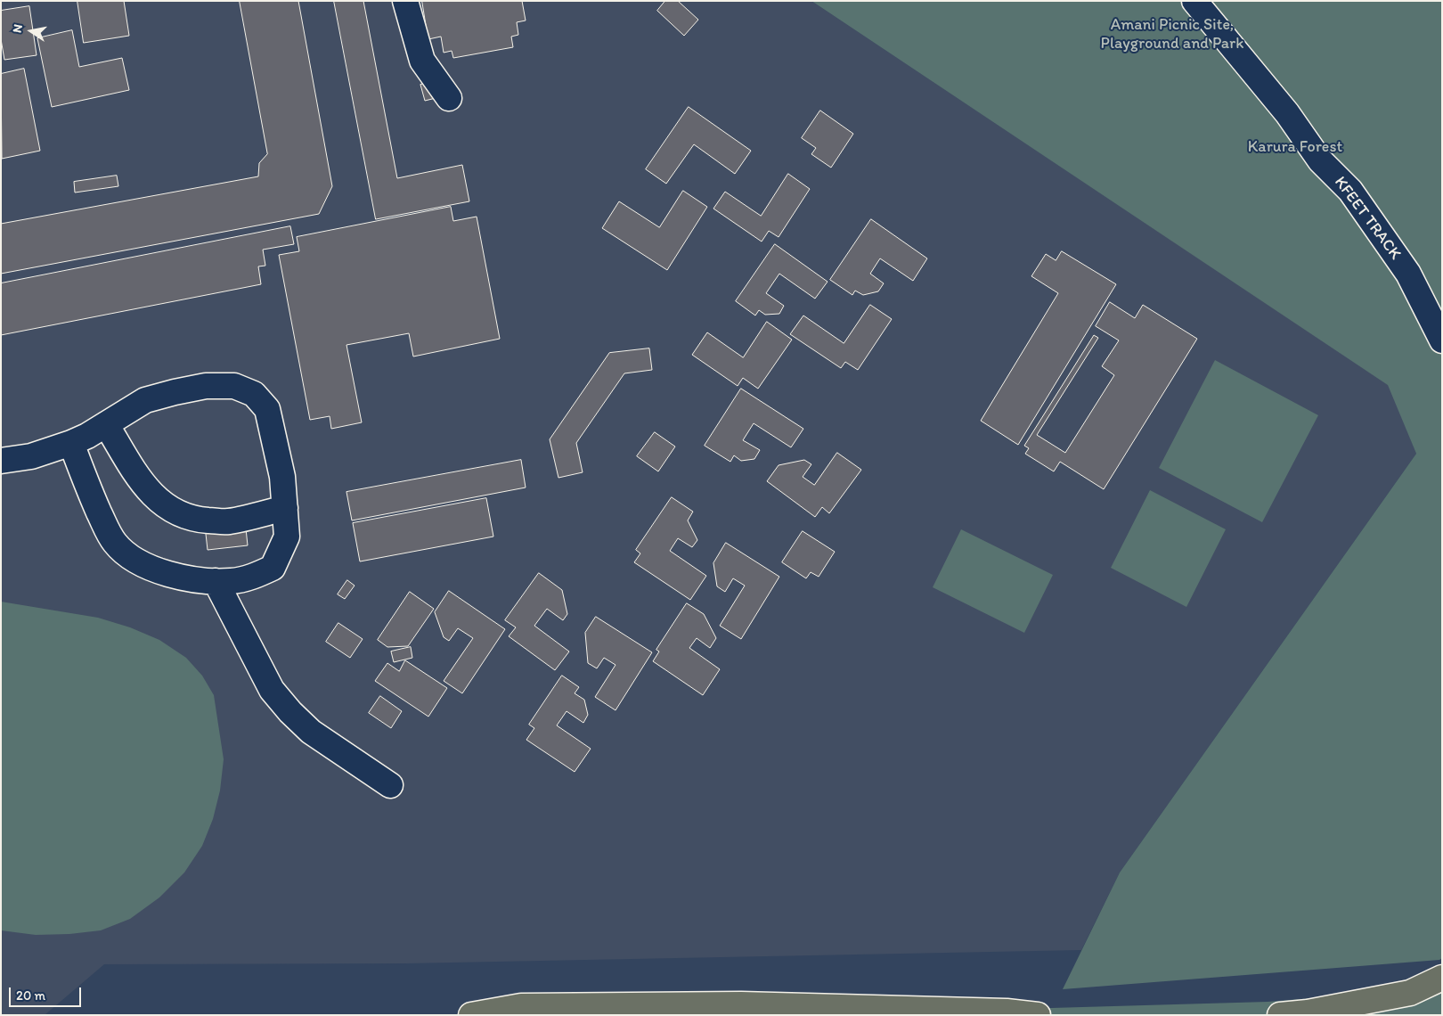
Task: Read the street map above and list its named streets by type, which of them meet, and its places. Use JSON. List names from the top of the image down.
{
  "streets": {
    "street": ["KFEET TRACK"]
  },
  "parks": ["Amani Picnic Site, Playground and Park", "Karura Forest"],
  "scale_bar": "20 m",
  "north": "left"
}
